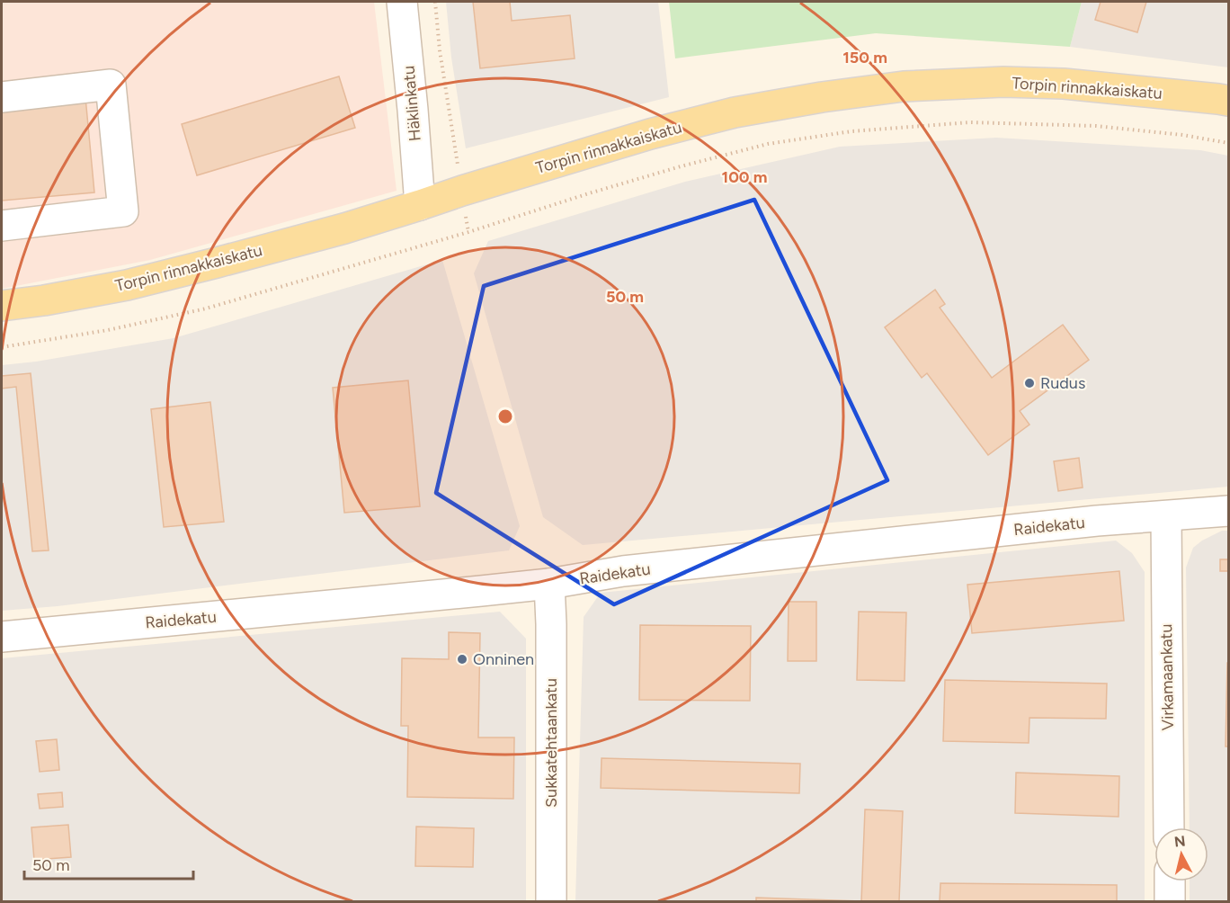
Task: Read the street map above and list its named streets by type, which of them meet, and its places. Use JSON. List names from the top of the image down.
{
  "streets": {
    "main road": ["Torpin rinnakkaiskatu"],
    "street": [
      "Häklinkatu",
      "Raidekatu",
      "Virkamaankatu",
      "Sukkatehtaankatu"
    ]
  },
  "crossings": [
    ["Torpin rinnakkaiskatu", "Häklinkatu"],
    ["Raidekatu", "Virkamaankatu"],
    ["Raidekatu", "Sukkatehtaankatu"]
  ],
  "places": ["Rudus", "Onninen"],
  "scale_bar": "50 m",
  "north": "top",
  "rings": ["150 m", "100 m", "50 m"]
}
